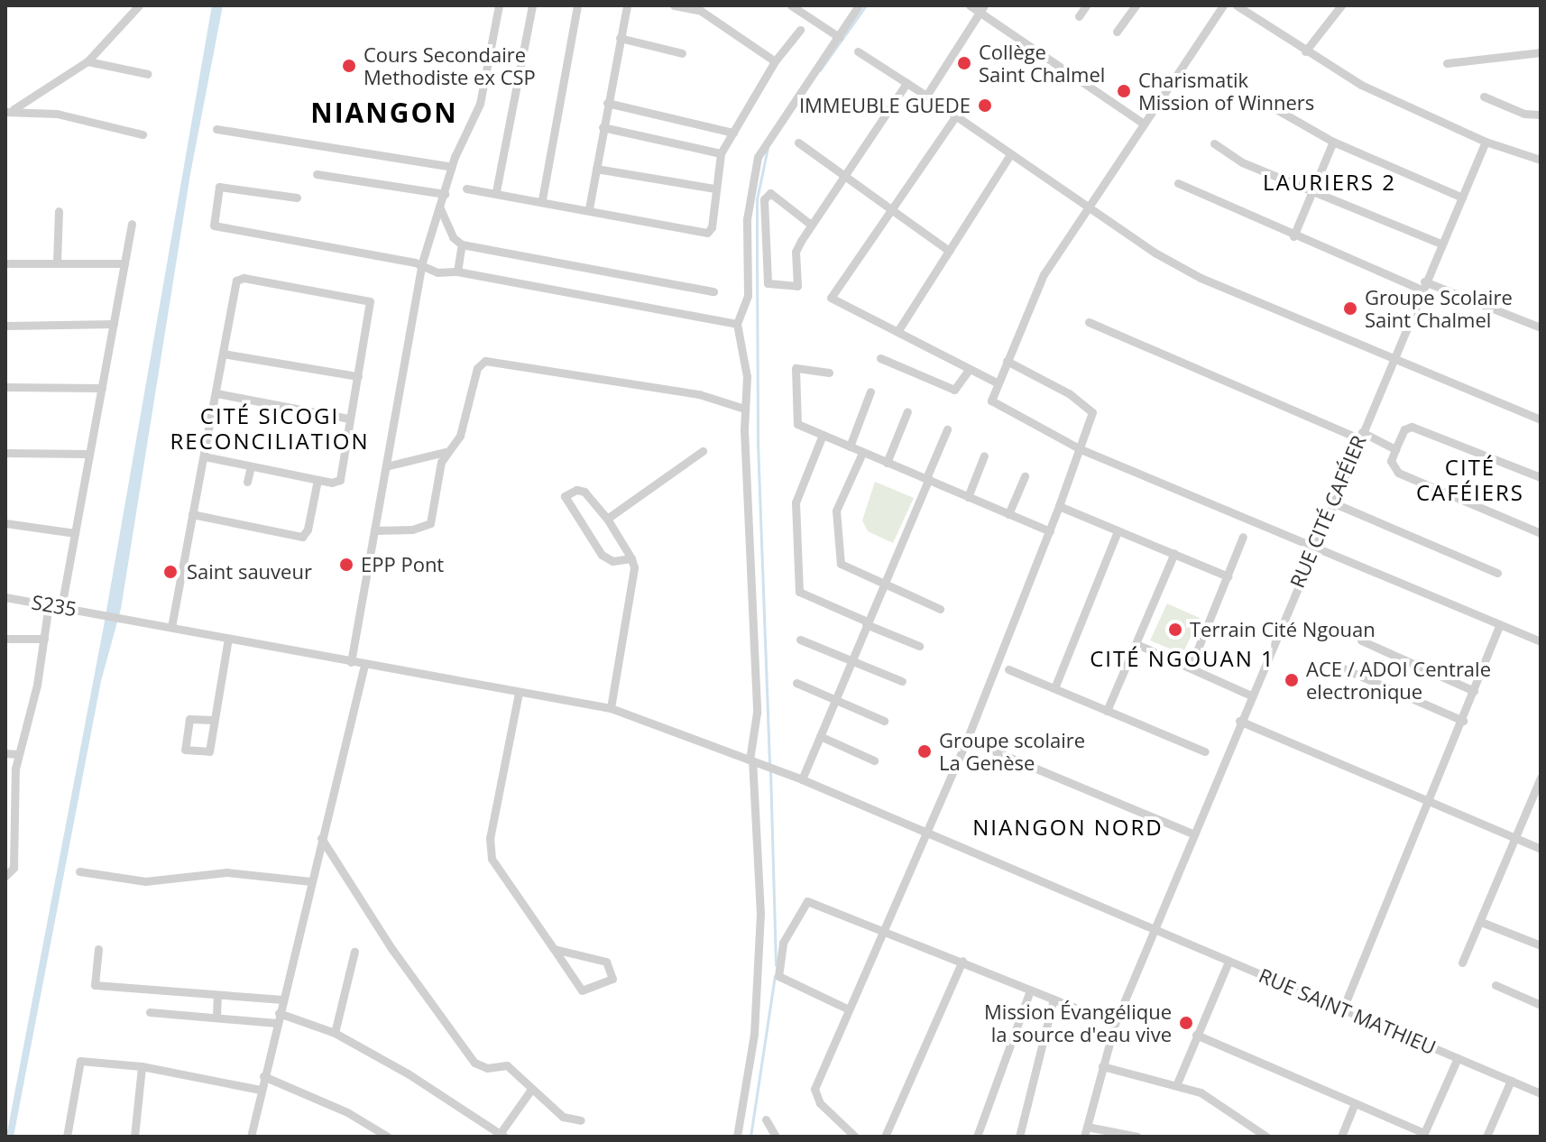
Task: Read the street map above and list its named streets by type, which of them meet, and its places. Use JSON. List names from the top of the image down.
{
  "streets": {
    "street": ["RUE CITÉ CAFÉIER", "S235", "RUE SAINT MATHIEU"]
  },
  "crossings": [
    ["RUE CITÉ CAFÉIER", "RUE SAINT MATHIEU"],
    ["S235", "RUE SAINT MATHIEU"]
  ],
  "districts": [
    "NIANGON",
    "LAURIERS 2",
    "CITÉ SICOGI RECONCILIATION",
    "CITÉ CAFÉIERS",
    "CITÉ NGOUAN 1",
    "NIANGON NORD"
  ],
  "places": [
    "Collège Saint Chalmel",
    "Cours Secondaire Methodiste ex CSP",
    "Charismatik Mission of Winners",
    "IMMEUBLE GUEDE",
    "Groupe Scolaire Saint Chalmel",
    "EPP Pont",
    "Saint sauveur",
    "Terrain Cité Ngouan",
    "ACE / ADOI Centrale electronique",
    "Groupe scolaire La Genèse",
    "Mission Évangélique la source d'eau vive"
  ]
}
